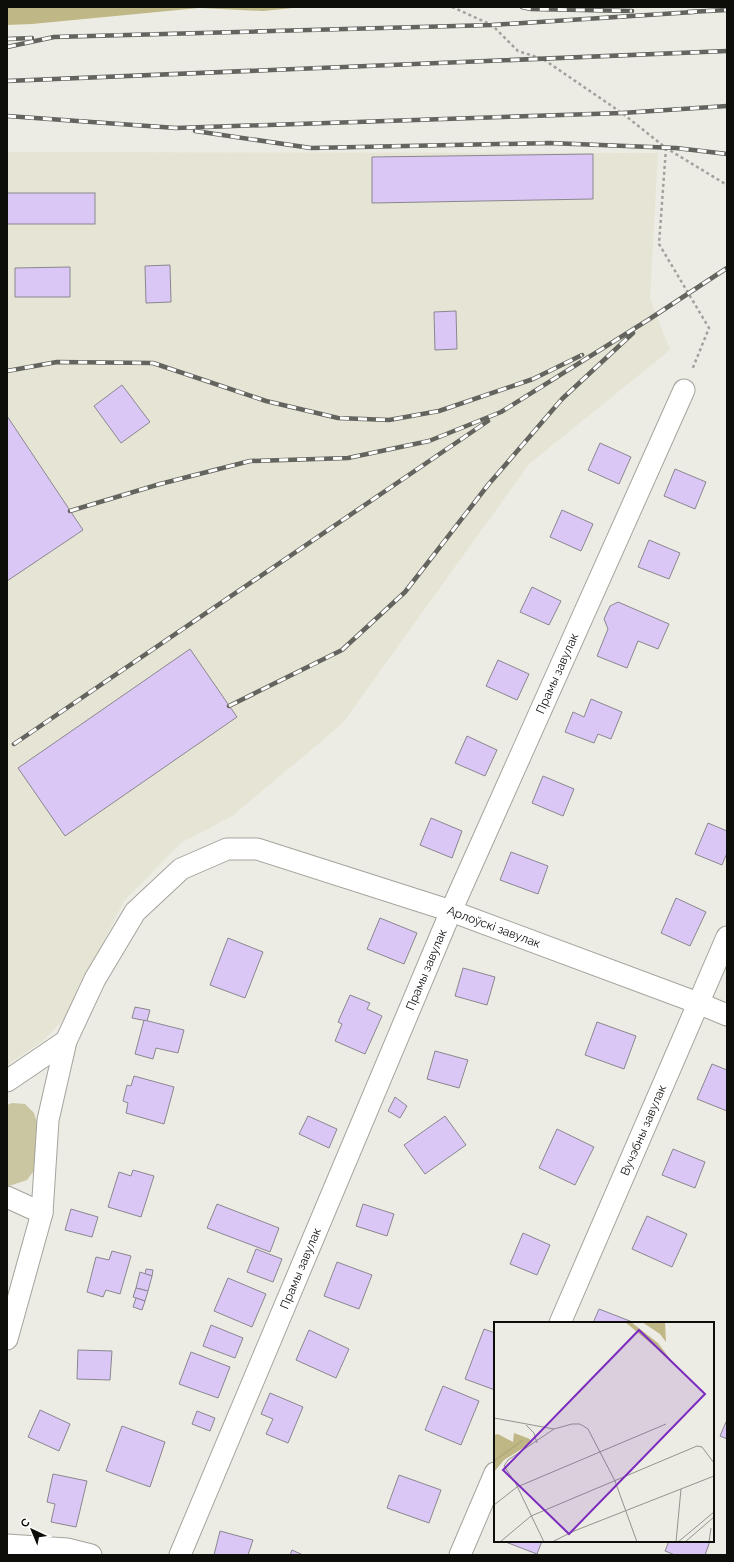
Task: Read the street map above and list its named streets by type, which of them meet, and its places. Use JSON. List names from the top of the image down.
{
  "streets": {
    "street": ["Прамы завулак", "Арлоўскі завулак", "Вучэбны завулак"]
  },
  "crossings": [
    ["Прамы завулак", "Арлоўскі завулак"],
    ["Арлоўскі завулак", "Вучэбны завулак"]
  ],
  "north": "top left"
}
